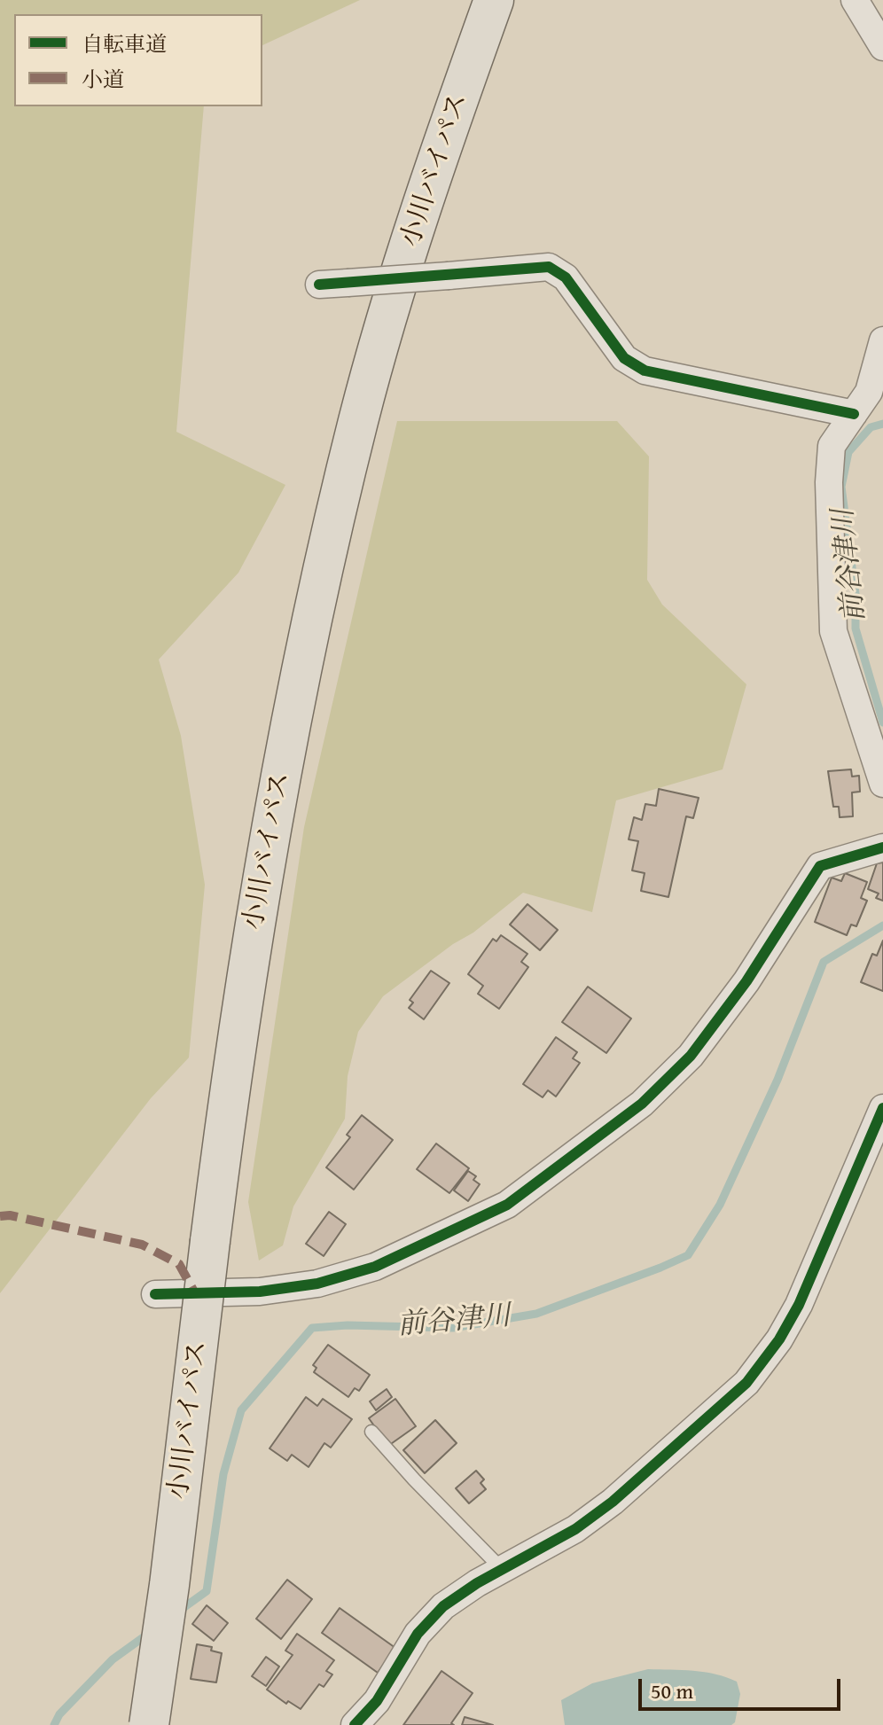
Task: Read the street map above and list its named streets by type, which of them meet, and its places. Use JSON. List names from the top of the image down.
{
  "streets": {
    "highway": ["小川バイパス"]
  },
  "water": ["前谷津川"],
  "legend": ["自転車道", "小道"],
  "scale_bar": "50 m"
}
